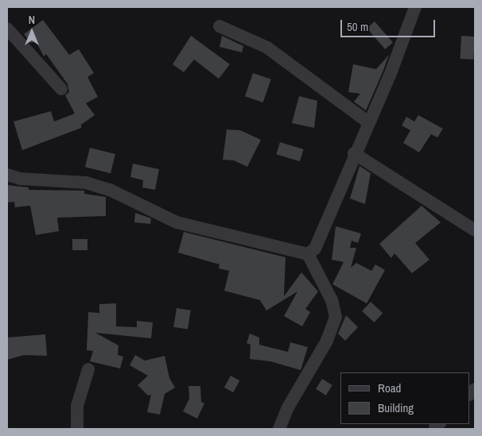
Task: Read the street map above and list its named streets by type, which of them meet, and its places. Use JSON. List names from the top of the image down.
{
  "legend": ["Road", "Building"],
  "scale_bar": "50 m",
  "north": "top"
}
